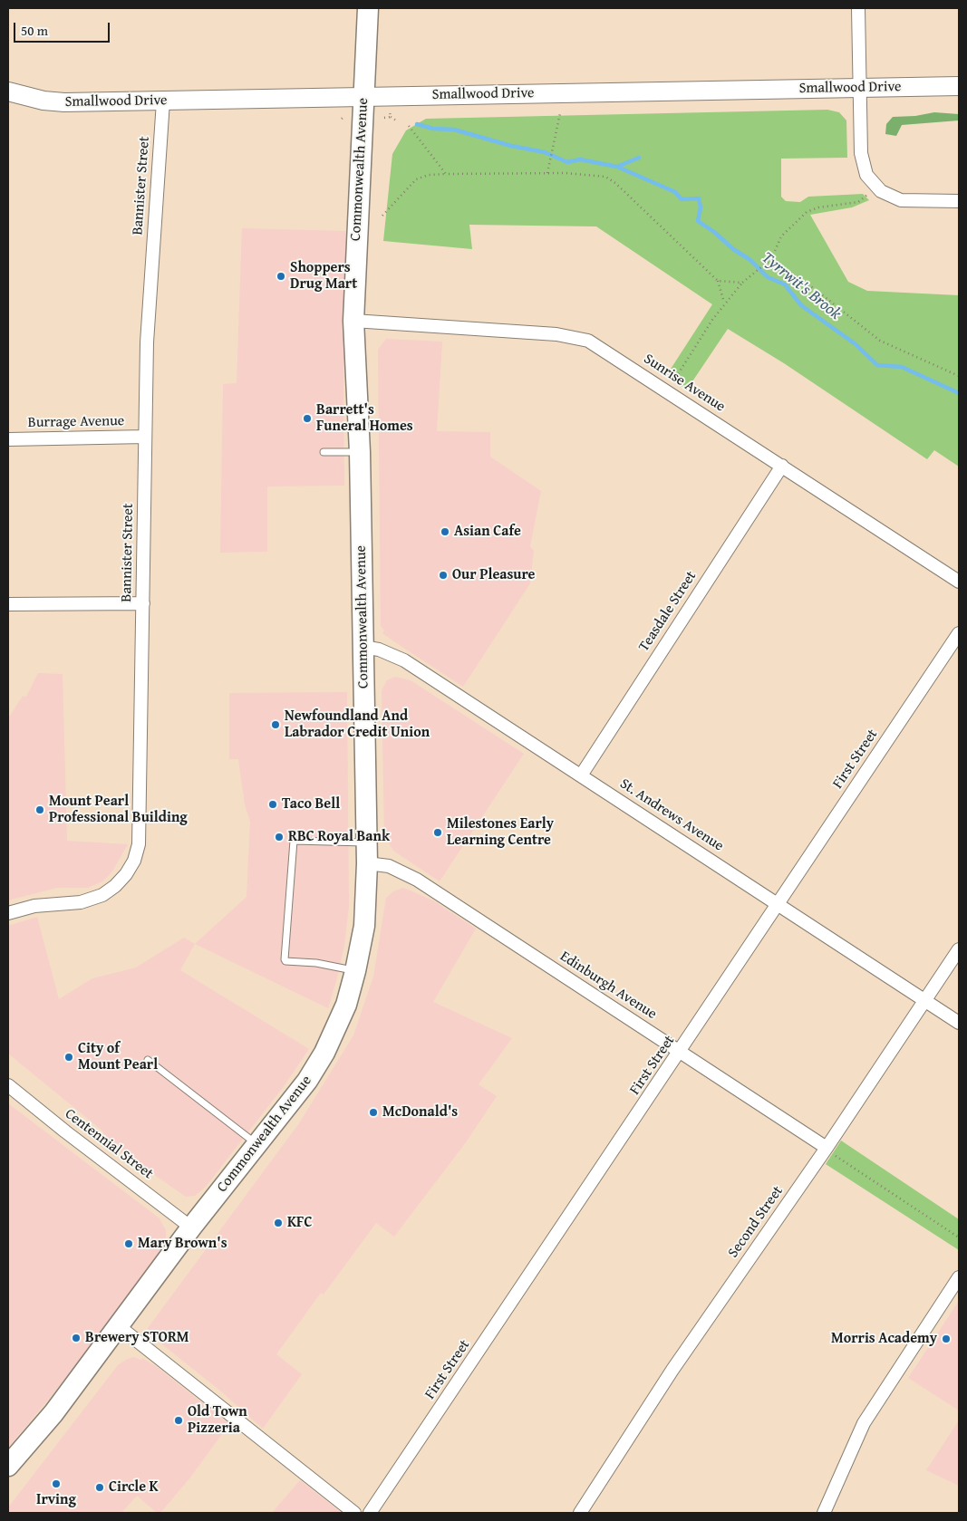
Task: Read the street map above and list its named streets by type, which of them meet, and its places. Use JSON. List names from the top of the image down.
{
  "streets": {
    "main road": ["Commonwealth Avenue"],
    "street": [
      "Smallwood Drive",
      "Bannister Street",
      "Sunrise Avenue",
      "Burrage Avenue",
      "Teasdale Street",
      "First Street",
      "St. Andrews Avenue",
      "Edinburgh Avenue",
      "Centennial Street",
      "Second Street"
    ]
  },
  "crossings": [
    ["Smallwood Drive", "Commonwealth Avenue"],
    ["Smallwood Drive", "Bannister Street"],
    ["Commonwealth Avenue", "Sunrise Avenue"],
    ["Commonwealth Avenue", "St. Andrews Avenue"],
    ["Commonwealth Avenue", "Edinburgh Avenue"],
    ["Commonwealth Avenue", "Centennial Street"],
    ["Bannister Street", "Burrage Avenue"],
    ["Sunrise Avenue", "Teasdale Street"],
    ["Teasdale Street", "St. Andrews Avenue"],
    ["First Street", "St. Andrews Avenue"],
    ["First Street", "Edinburgh Avenue"],
    ["St. Andrews Avenue", "Second Street"],
    ["Edinburgh Avenue", "Second Street"]
  ],
  "water": ["Tyrrwit's Brook"],
  "places": [
    "Shoppers Drug Mart",
    "Barrett's Funeral Homes",
    "Asian Cafe",
    "Our Pleasure",
    "Newfoundland And Labrador Credit Union",
    "Taco Bell",
    "Mount Pearl Professional Building",
    "Milestones Early Learning Centre",
    "RBC Royal Bank",
    "City of Mount Pearl",
    "McDonald's",
    "KFC",
    "Mary Brown's",
    "Brewery STORM",
    "Morris Academy",
    "Old Town Pizzeria",
    "Irving",
    "Circle K"
  ],
  "scale_bar": "50 m"
}
